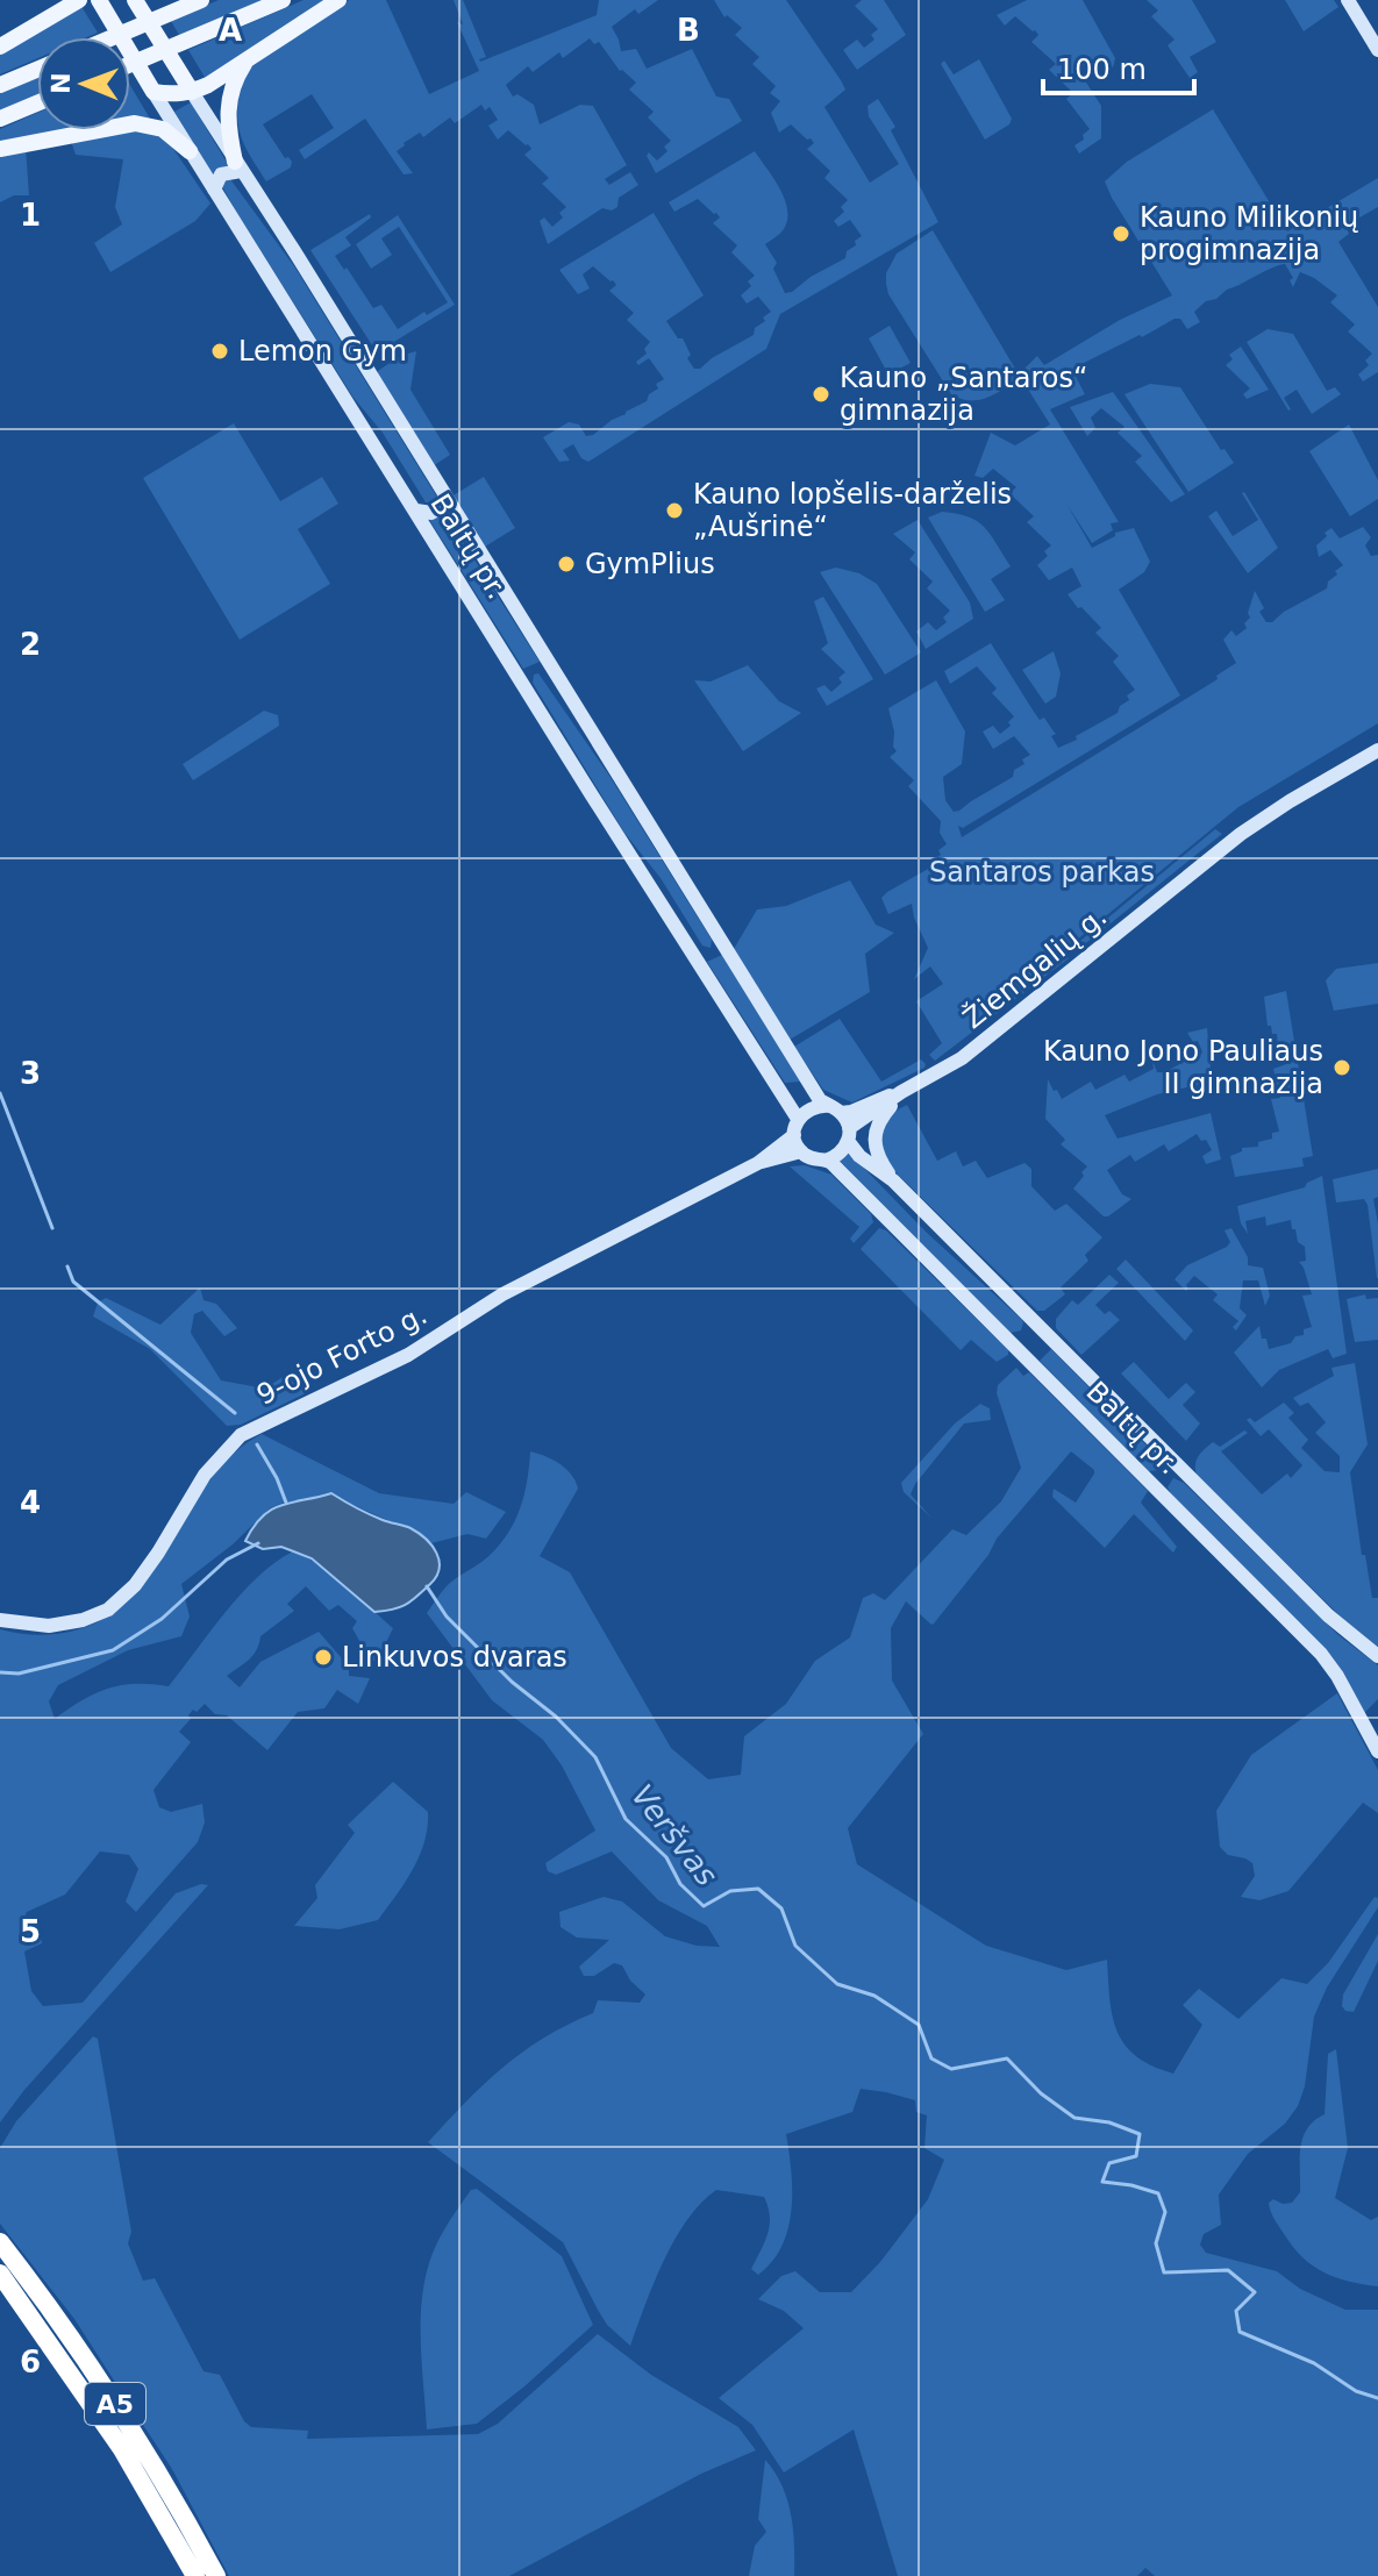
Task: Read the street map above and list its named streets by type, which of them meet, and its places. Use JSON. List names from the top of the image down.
{
  "streets": {
    "highway": ["A5"],
    "main road": ["Baltų pr.", "Žiemgalių g.", "9-ojo Forto g."]
  },
  "crossings": [
    ["Baltų pr.", "Žiemgalių g."],
    ["Baltų pr.", "9-ojo Forto g."],
    ["Žiemgalių g.", "9-ojo Forto g."]
  ],
  "water": ["Veršvas"],
  "parks": ["Santaros parkas"],
  "places": [
    "Kauno Milikonių progimnazija",
    "Lemon Gym",
    "Kauno „Santaros“ gimnazija",
    "Kauno lopšelis-darželis „Aušrinė“",
    "GymPlius",
    "Kauno Jono Pauliaus II gimnazija",
    "Linkuvos dvaras"
  ],
  "scale_bar": "100 m",
  "north": "left",
  "grid": {
    "columns": ["A", "B"],
    "rows": [
      "1",
      "2",
      "3",
      "4",
      "5",
      "6"
    ]
  }
}
